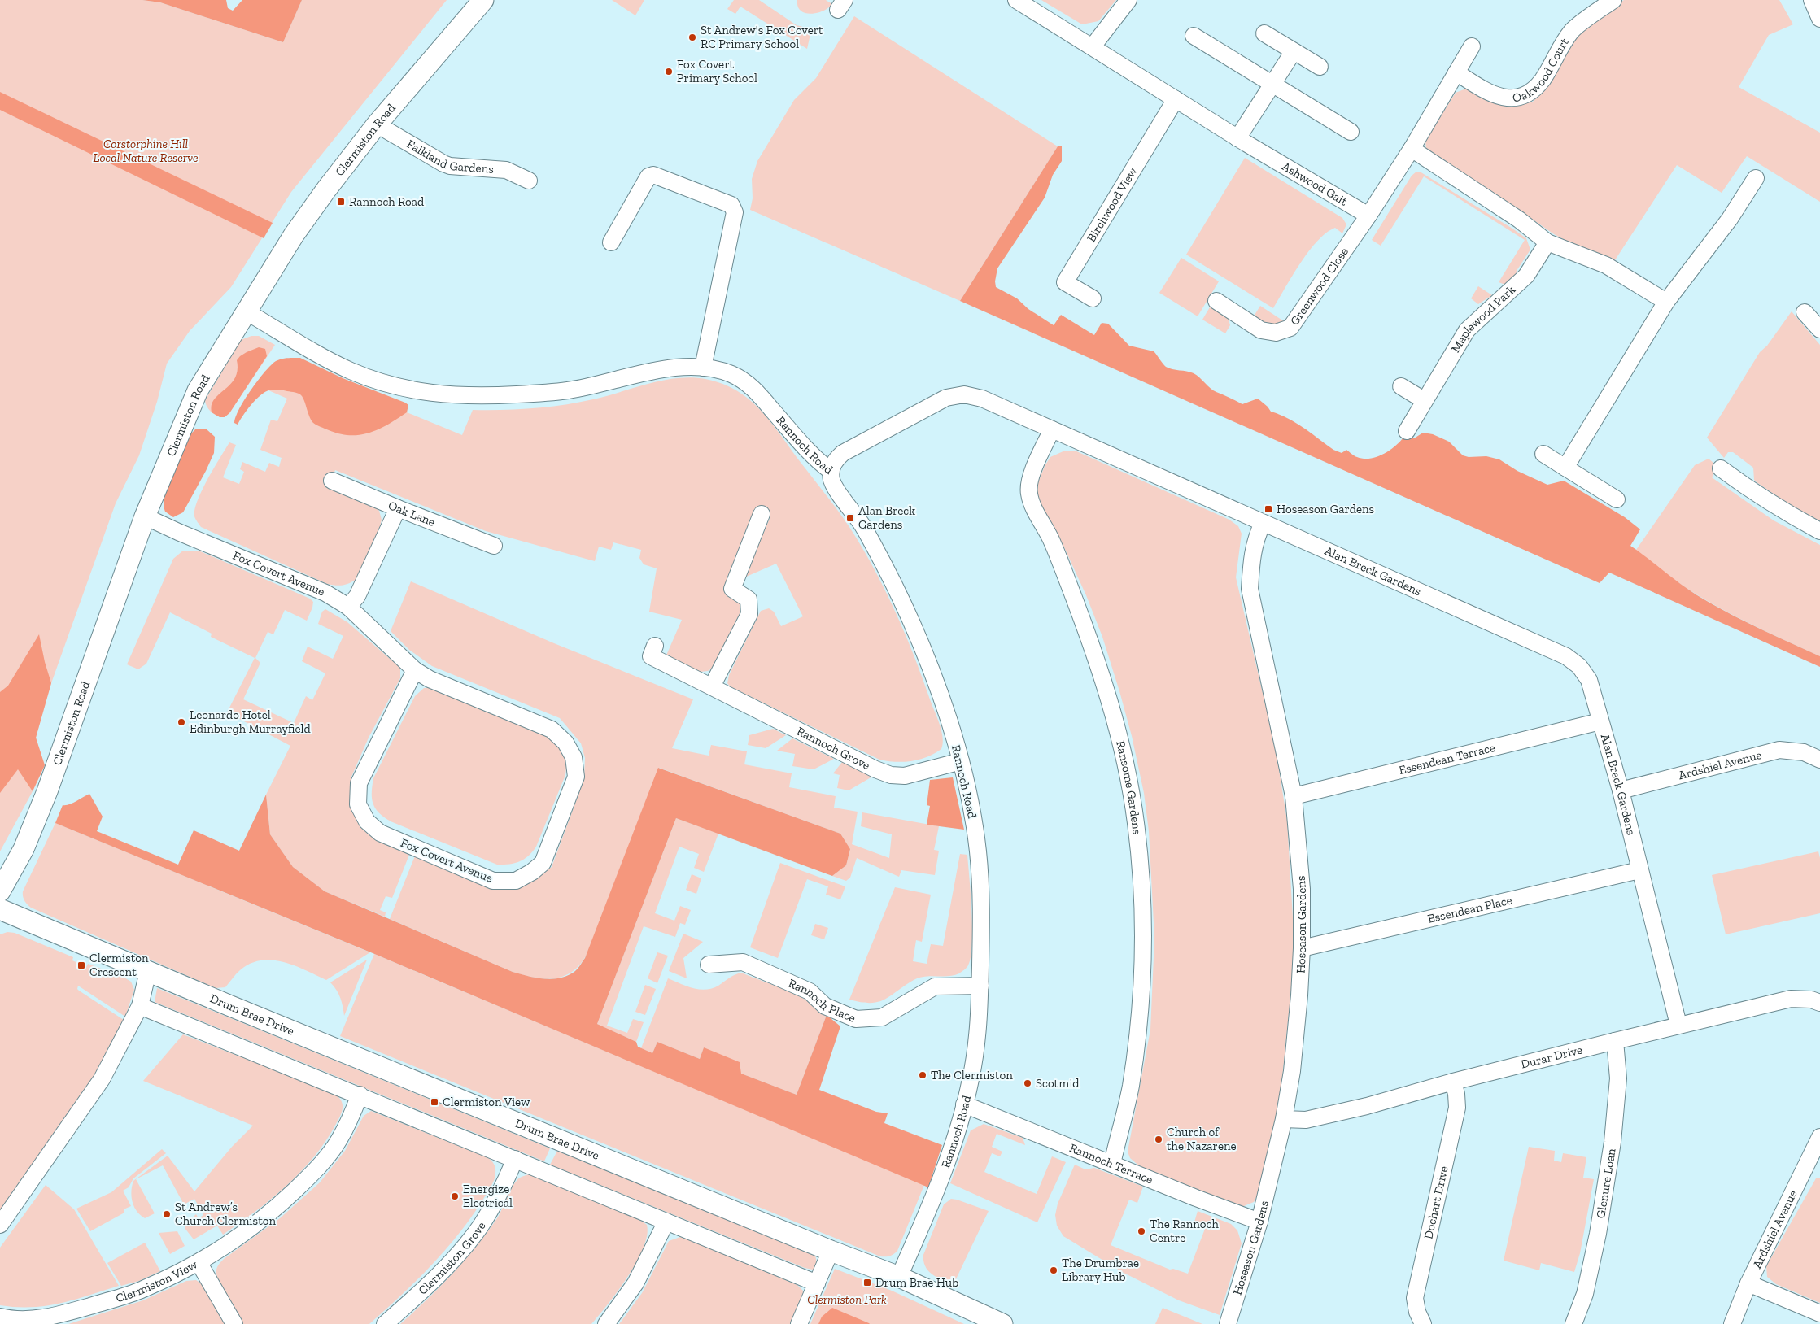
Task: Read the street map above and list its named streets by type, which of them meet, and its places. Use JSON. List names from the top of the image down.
{
  "streets": {
    "street": [
      "Oakwood Court",
      "Clermiston Road",
      "Falkland Gardens",
      "Ashwood Gait",
      "Birchwood View",
      "Greenwood Close",
      "Maplewood Park",
      "Rannoch Road",
      "Oak Lane",
      "Alan Breck Gardens",
      "Fox Covert Avenue",
      "Rannoch Grove",
      "Essendean Terrace",
      "Ardshiel Avenue",
      "Ransome Gardens",
      "Essendean Place",
      "Hoseason Gardens",
      "Rannoch Place",
      "Drum Brae Drive",
      "Durar Drive",
      "Rannoch Terrace",
      "Glenure Loan",
      "Dochart Drive",
      "Clermiston Grove",
      "Clermiston View"
    ]
  },
  "crossings": [
    ["Clermiston Road", "Falkland Gardens"],
    ["Clermiston Road", "Rannoch Road"],
    ["Clermiston Road", "Fox Covert Avenue"],
    ["Ashwood Gait", "Birchwood View"],
    ["Ashwood Gait", "Greenwood Close"],
    ["Rannoch Road", "Alan Breck Gardens"],
    ["Rannoch Road", "Rannoch Grove"],
    ["Rannoch Road", "Rannoch Place"],
    ["Rannoch Road", "Drum Brae Drive"],
    ["Rannoch Road", "Rannoch Terrace"],
    ["Alan Breck Gardens", "Essendean Terrace"],
    ["Alan Breck Gardens", "Ardshiel Avenue"],
    ["Alan Breck Gardens", "Ransome Gardens"],
    ["Alan Breck Gardens", "Essendean Place"],
    ["Alan Breck Gardens", "Hoseason Gardens"],
    ["Alan Breck Gardens", "Durar Drive"],
    ["Essendean Terrace", "Hoseason Gardens"],
    ["Ransome Gardens", "Rannoch Terrace"],
    ["Essendean Place", "Hoseason Gardens"],
    ["Hoseason Gardens", "Durar Drive"],
    ["Hoseason Gardens", "Rannoch Terrace"],
    ["Durar Drive", "Glenure Loan"],
    ["Durar Drive", "Dochart Drive"]
  ],
  "parks": ["Corstorphine Hill Local Nature Reserve", "Clermiston Park"],
  "places": {
    "other": [
      "St Andrew's Fox Covert RC Primary School",
      "Fox Covert Primary School",
      "Leonardo Hotel Edinburgh Murrayfield",
      "The Clermiston",
      "Scotmid",
      "Church of the Nazarene",
      "Energize Electrical",
      "St Andrew’s Church Clermiston",
      "The Rannoch Centre",
      "The Drumbrae Library Hub"
    ],
    "transit": [
      "Rannoch Road",
      "Hoseason Gardens",
      "Alan Breck Gardens",
      "Clermiston Crescent",
      "Clermiston View",
      "Drum Brae Hub"
    ]
  }
}
